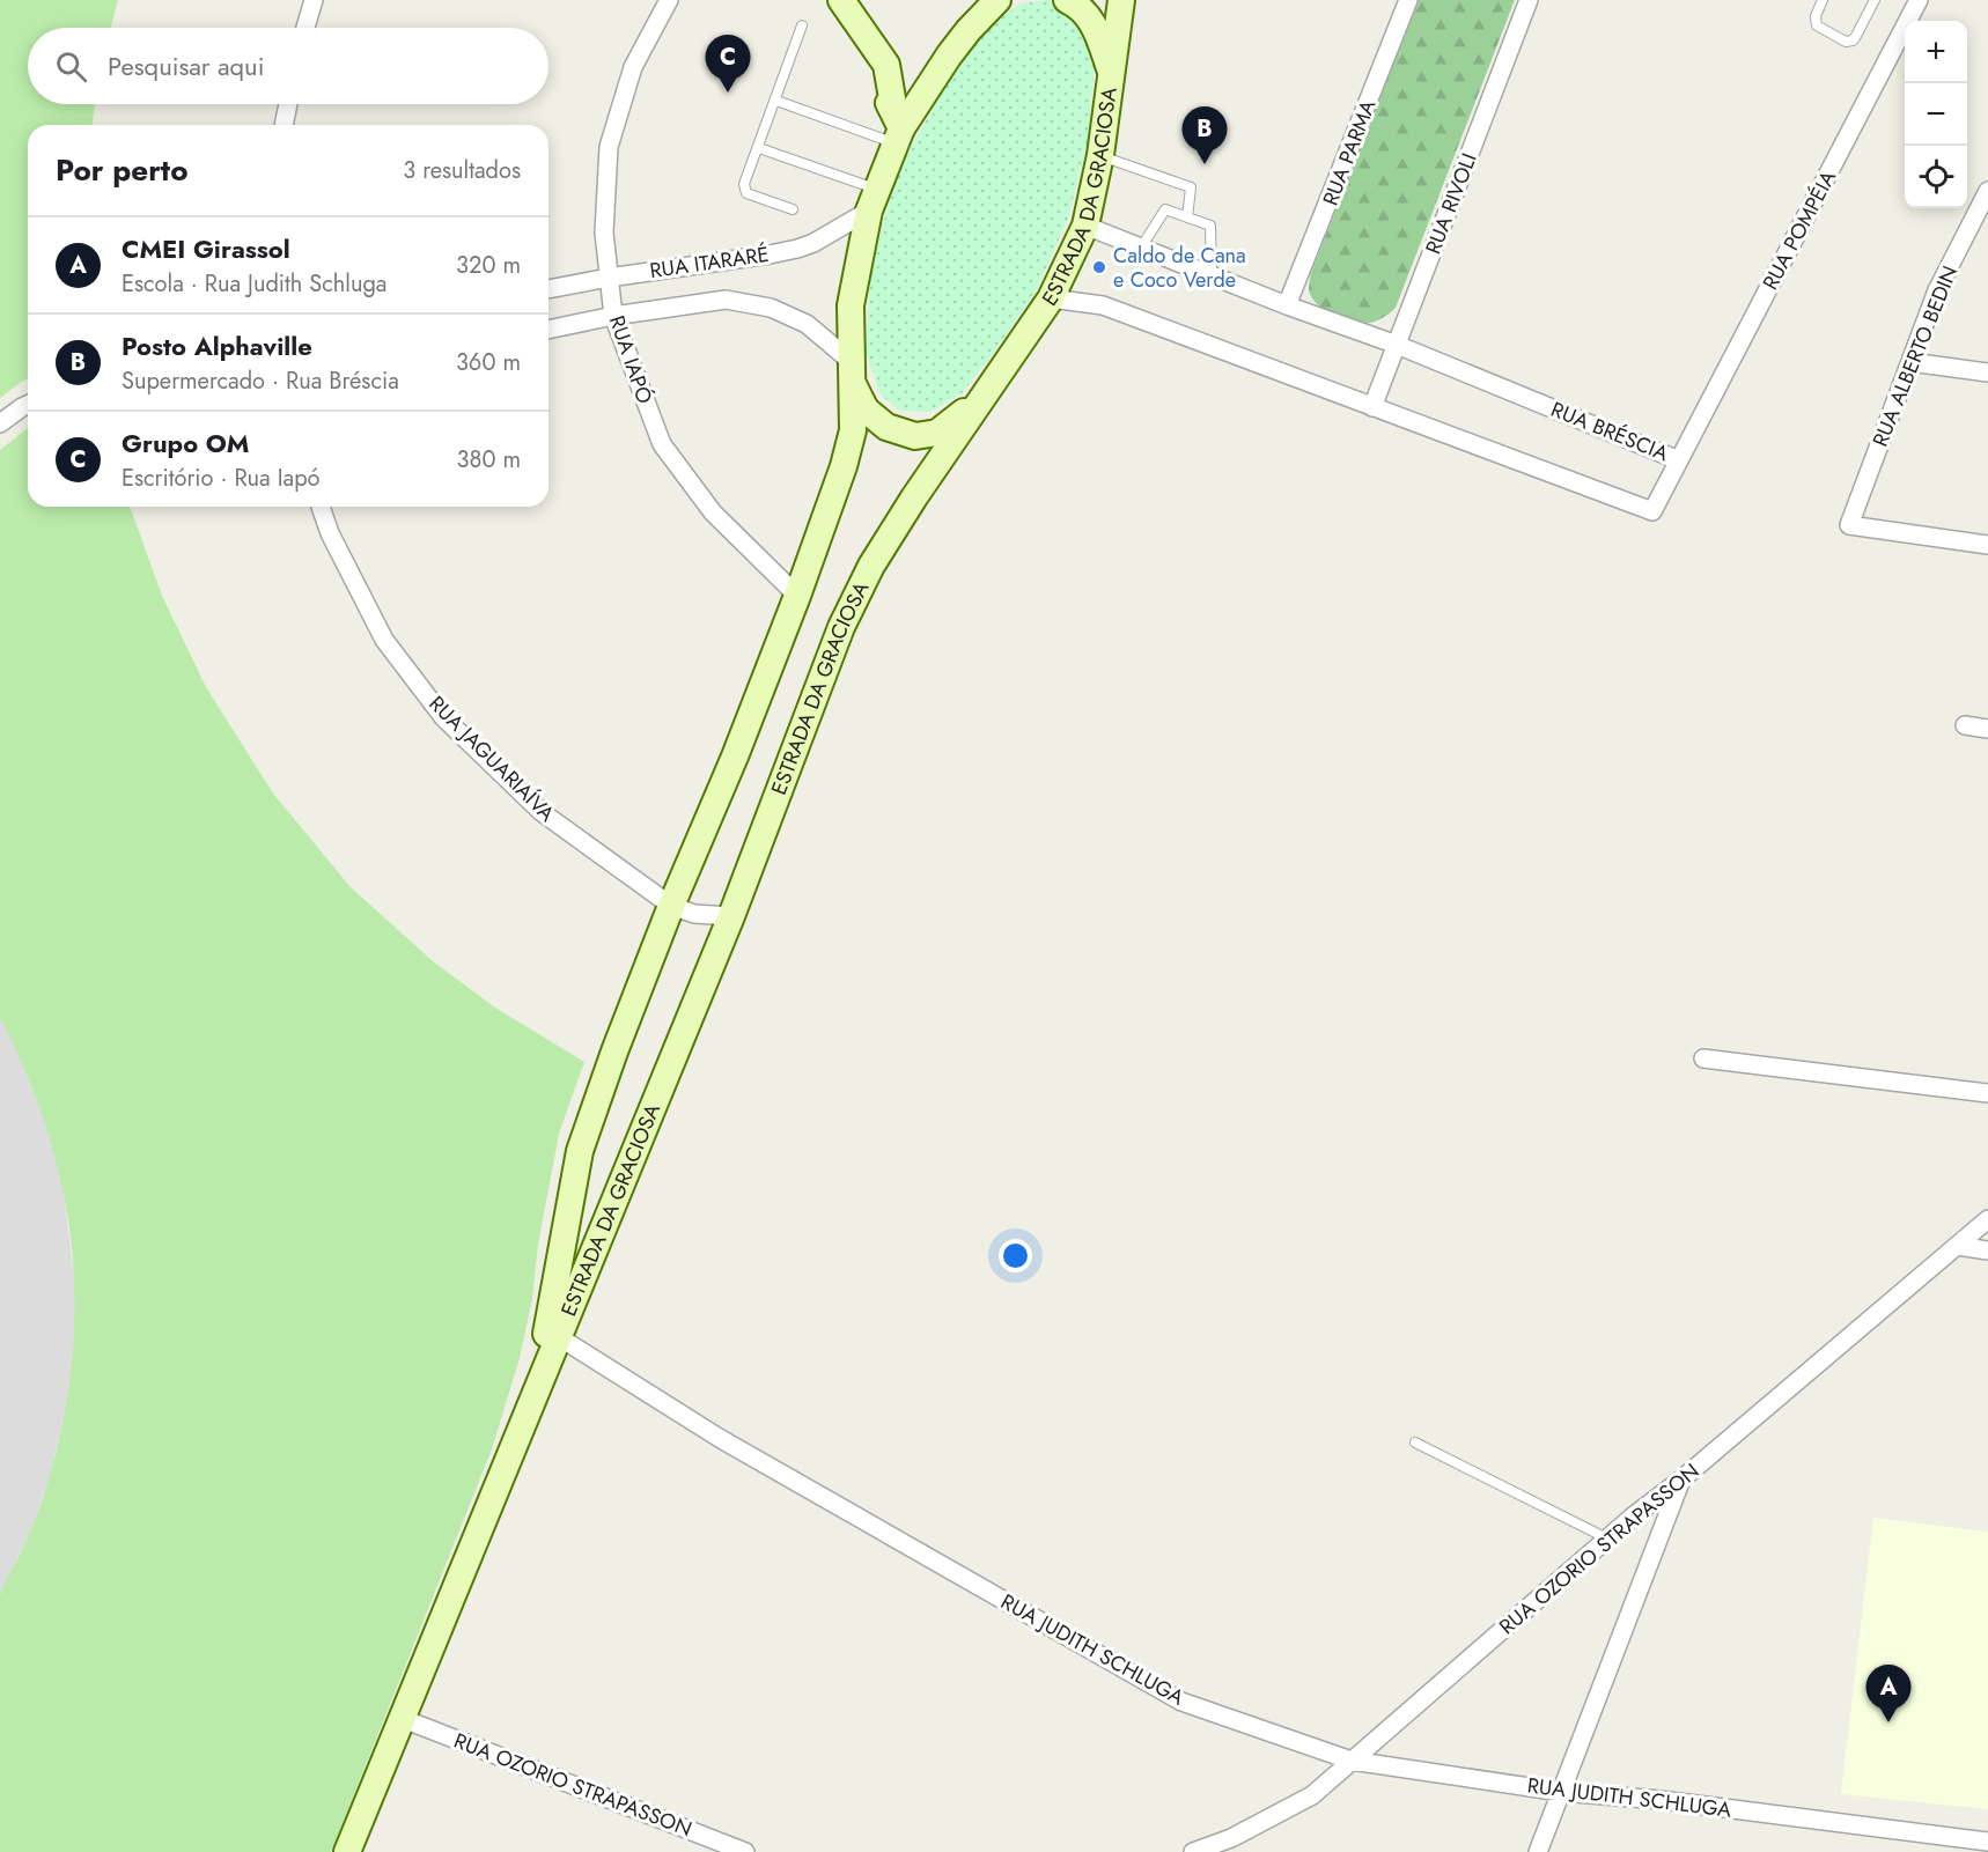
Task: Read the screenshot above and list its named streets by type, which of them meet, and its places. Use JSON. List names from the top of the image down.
{
  "streets": {
    "main road": ["ESTRADA DA GRACIOSA"],
    "street": [
      "RUA PARMA",
      "RUA RIVOLI",
      "RUA POMPÉIA",
      "RUA ITARARÉ",
      "RUA ALBERTO BEDIN",
      "RUA IAPÓ",
      "RUA BRÉSCIA",
      "RUA JAGUARIAÍVA",
      "RUA OZORIO STRAPASSON",
      "RUA JUDITH SCHLUGA"
    ]
  },
  "crossings": [
    ["RUA PARMA", "RUA BRÉSCIA"],
    ["ESTRADA DA GRACIOSA", "RUA ITARARÉ"],
    ["ESTRADA DA GRACIOSA", "RUA IAPÓ"],
    ["ESTRADA DA GRACIOSA", "RUA BRÉSCIA"],
    ["ESTRADA DA GRACIOSA", "RUA JAGUARIAÍVA"],
    ["ESTRADA DA GRACIOSA", "RUA OZORIO STRAPASSON"],
    ["ESTRADA DA GRACIOSA", "RUA JUDITH SCHLUGA"],
    ["RUA RIVOLI", "RUA BRÉSCIA"],
    ["RUA POMPÉIA", "RUA BRÉSCIA"],
    ["RUA ITARARÉ", "RUA IAPÓ"],
    ["RUA OZORIO STRAPASSON", "RUA JUDITH SCHLUGA"]
  ],
  "places": ["Caldo de Cana e Coco Verde"],
  "page": {
    "map_buttons": ["+", "−"],
    "search": "Pesquisar aqui",
    "pins": ["C", "B", "A"],
    "heading": ["Por perto", "3 resultados"],
    "list": [
      {
        "mark": "A",
        "name": "CMEI Girassol",
        "note": "Escola · Rua Judith Schluga",
        "value": "320 m"
      },
      {
        "mark": "B",
        "name": "Posto Alphaville",
        "note": "Supermercado · Rua Bréscia",
        "value": "360 m"
      },
      {
        "mark": "C",
        "name": "Grupo OM",
        "note": "Escritório · Rua Iapó",
        "value": "380 m"
      }
    ]
  }
}
